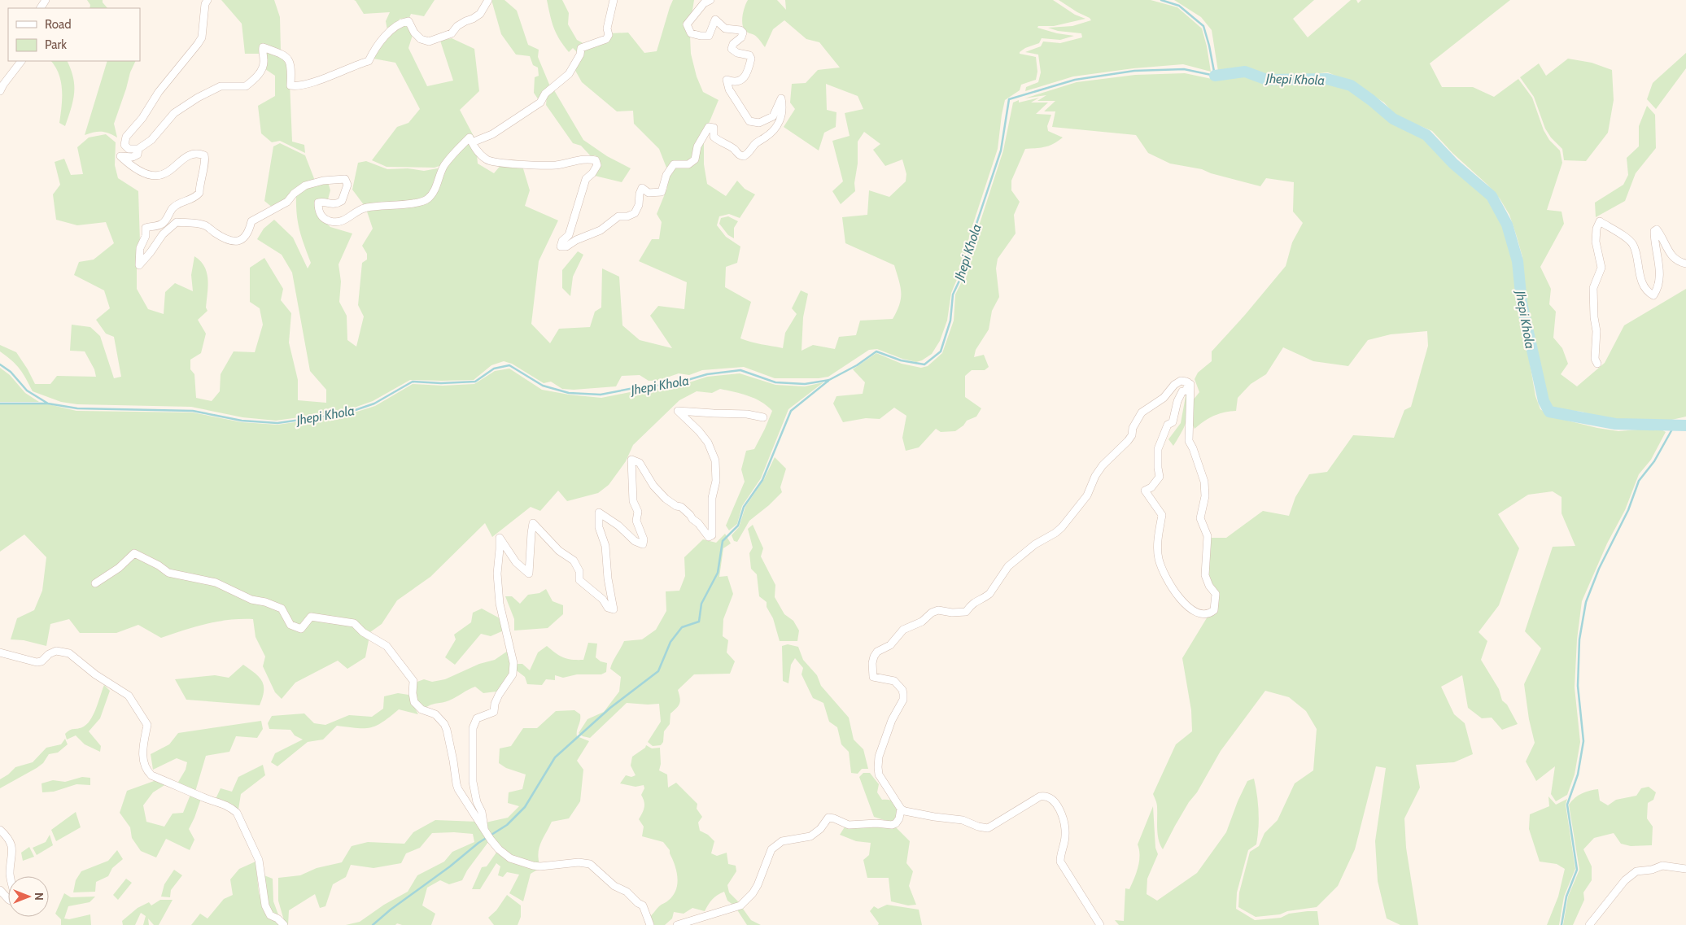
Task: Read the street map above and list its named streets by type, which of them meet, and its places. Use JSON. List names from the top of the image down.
{
  "water": ["Jhepi Khola"],
  "legend": ["Road", "Park"],
  "north": "right"
}
